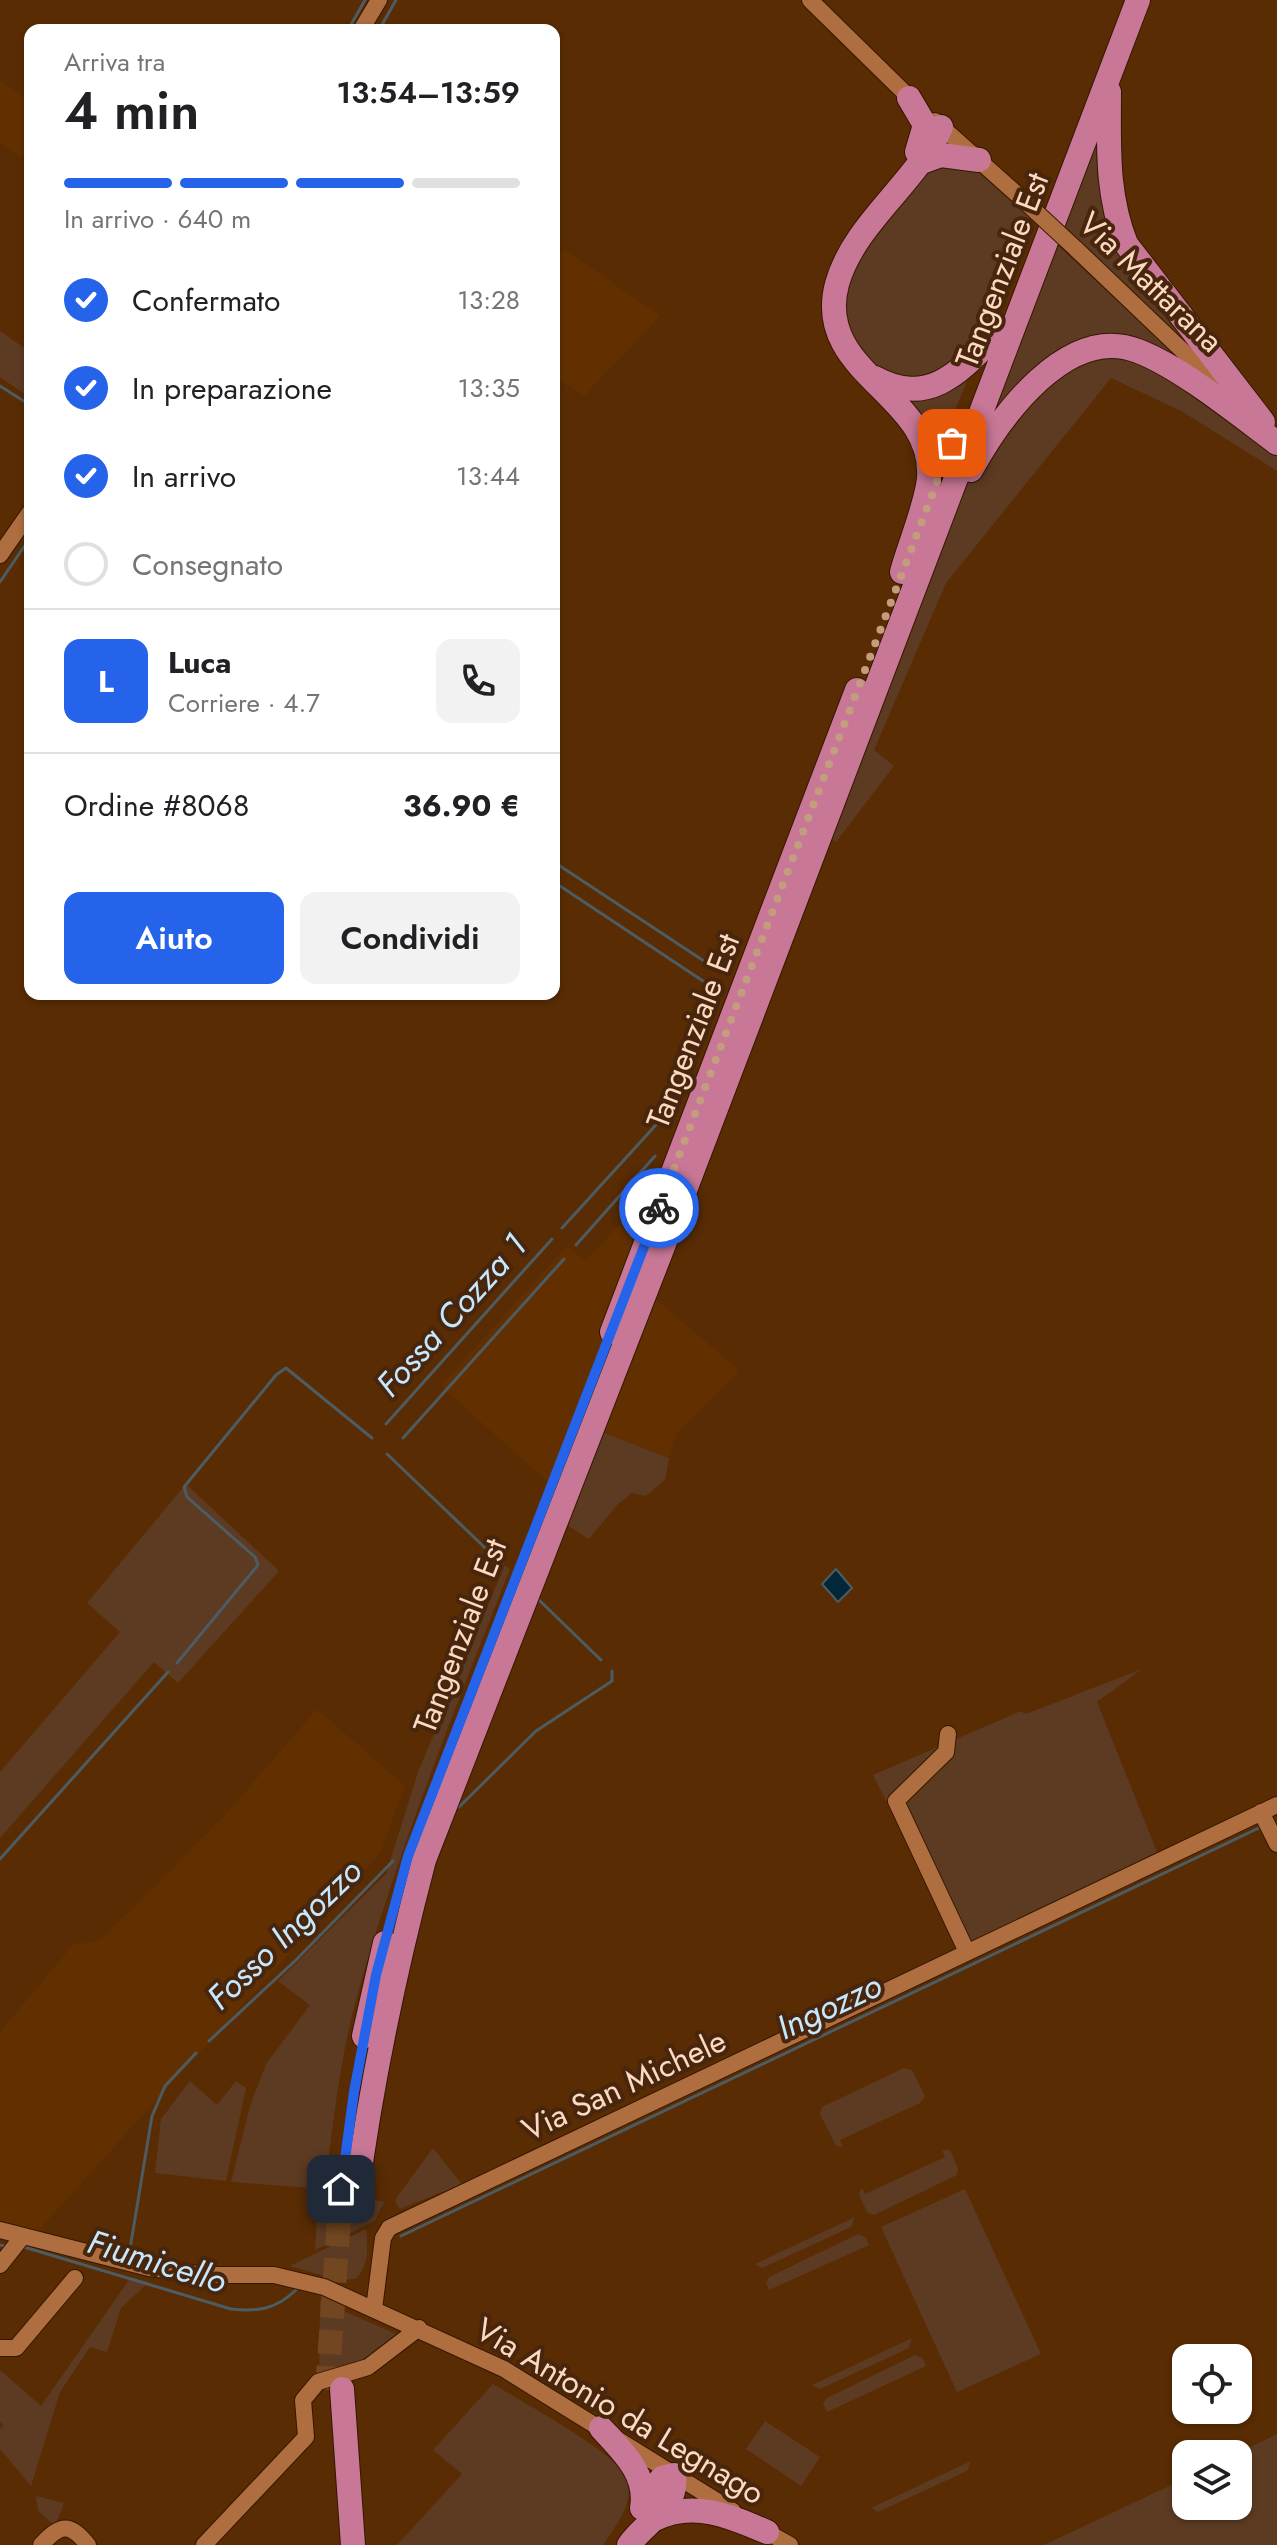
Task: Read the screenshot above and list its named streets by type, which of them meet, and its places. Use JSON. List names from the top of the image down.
{
  "streets": {
    "highway": ["Tangenziale Est"],
    "street": ["Via Mattarana", "Via San Michele", "Via Antonio da Legnago"]
  },
  "crossings": [
    ["Via San Michele", "Via Antonio da Legnago"]
  ],
  "water": [
    "Fossa Cozza 1",
    "Fosso Ingozzo",
    "Ingozzo",
    "Fiumicello"
  ],
  "page": {
    "heading": ["4 min", "Arriva tra", "13:54–13:59"],
    "panel": [
      "Luca",
      "Corriere · 4.7",
      "Ordine #8068",
      "36.90 €"
    ],
    "bar": "In arrivo · 640 m",
    "list": [
      ["Confermato", "13:28"],
      ["In preparazione", "13:35"],
      ["In arrivo", "13:44"],
      "Consegnato"
    ],
    "round": "L",
    "buttons": ["Aiuto", "Condividi"]
  }
}
